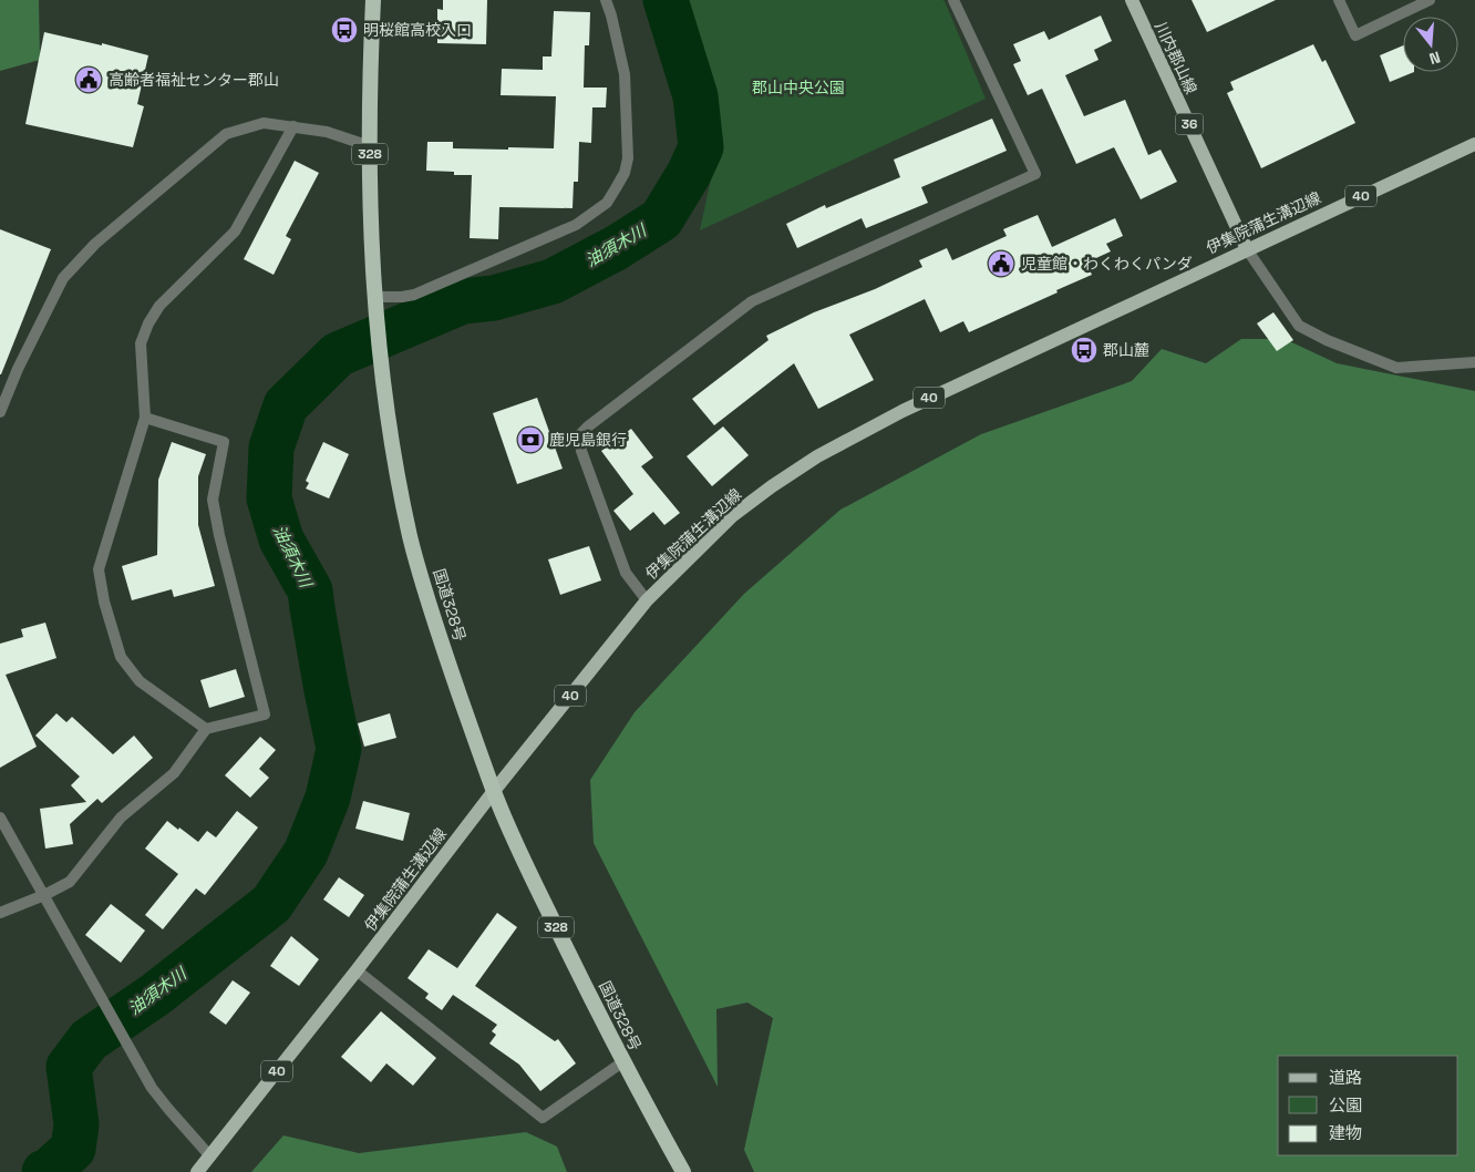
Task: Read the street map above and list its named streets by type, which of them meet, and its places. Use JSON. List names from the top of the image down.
{
  "streets": {
    "highway": ["328", "国道328号"],
    "main road": [
      "川内郡山線",
      "36",
      "40",
      "伊集院蒲生溝辺線"
    ]
  },
  "crossings": [
    ["川内郡山線", "伊集院蒲生溝辺線"],
    ["伊集院蒲生溝辺線", "国道328号"]
  ],
  "water": ["油須木川"],
  "parks": ["郡山中央公園"],
  "places": {
    "bus stop": ["明桜館高校入口", "郡山麓"],
    "public building": ["高齢者福祉センター郡山", "児童館・わくわくパンダ"],
    "bank": ["鹿児島銀行"]
  },
  "legend": ["道路", "公園", "建物"],
  "north": "bottom"
}
